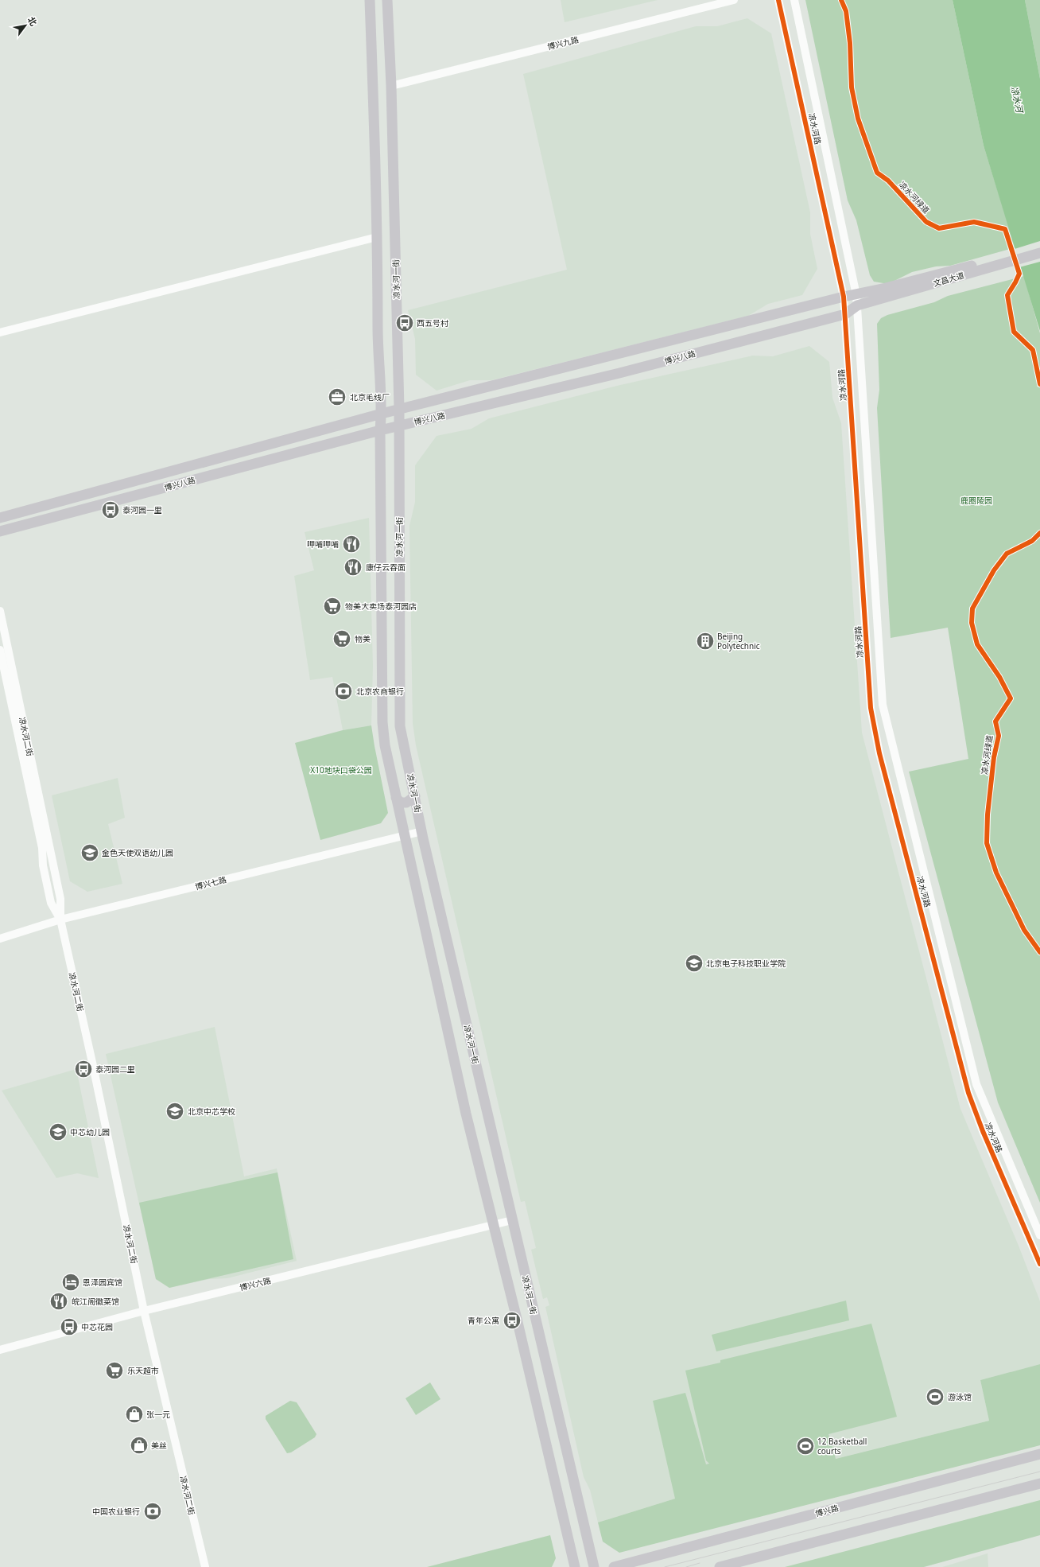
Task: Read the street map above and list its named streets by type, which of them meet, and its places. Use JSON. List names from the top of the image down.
{
  "streets": {
    "main road": [
      "凉水河一街",
      "文昌大道",
      "博兴八路",
      "博兴路"
    ],
    "street": [
      "博兴九路",
      "凉水河路",
      "凉水河二街",
      "博兴七路",
      "博兴六路"
    ],
    "cycle path": ["凉水河绿道"]
  },
  "crossings": [
    ["博兴九路", "凉水河一街"],
    ["凉水河路", "文昌大道"],
    ["凉水河路", "博兴八路"],
    ["凉水河一街", "博兴八路"],
    ["凉水河一街", "博兴七路"],
    ["凉水河一街", "博兴六路"],
    ["文昌大道", "博兴八路"],
    ["凉水河二街", "博兴七路"],
    ["凉水河二街", "博兴六路"]
  ],
  "water": ["凉水河"],
  "parks": ["鹿圈陵园", "X10地块口袋公园"],
  "places": {
    "bus stop": [
      "西五号村",
      "泰河园一里",
      "泰河园二里",
      "青年公寓",
      "中芯花园"
    ],
    "office": ["北京毛线厂"],
    "restaurant": ["呷哺呷哺", "康仔云吞面", "皖江阁徽菜馆"],
    "supermarket": ["物美大卖场泰河园店", "物美", "乐天超市"],
    "building": ["Beijing Polytechnic"],
    "bank": ["北京农商银行", "中国农业银行"],
    "school or university": [
      "金色天使双语幼儿园",
      "北京电子科技职业学院",
      "北京中芯学校",
      "中芯幼儿园"
    ],
    "hotel": ["恩泽园宾馆"],
    "sports": ["游泳馆", "12 Basketball courts"],
    "shop": ["张一元", "美丝"]
  },
  "north": "top right"
}
